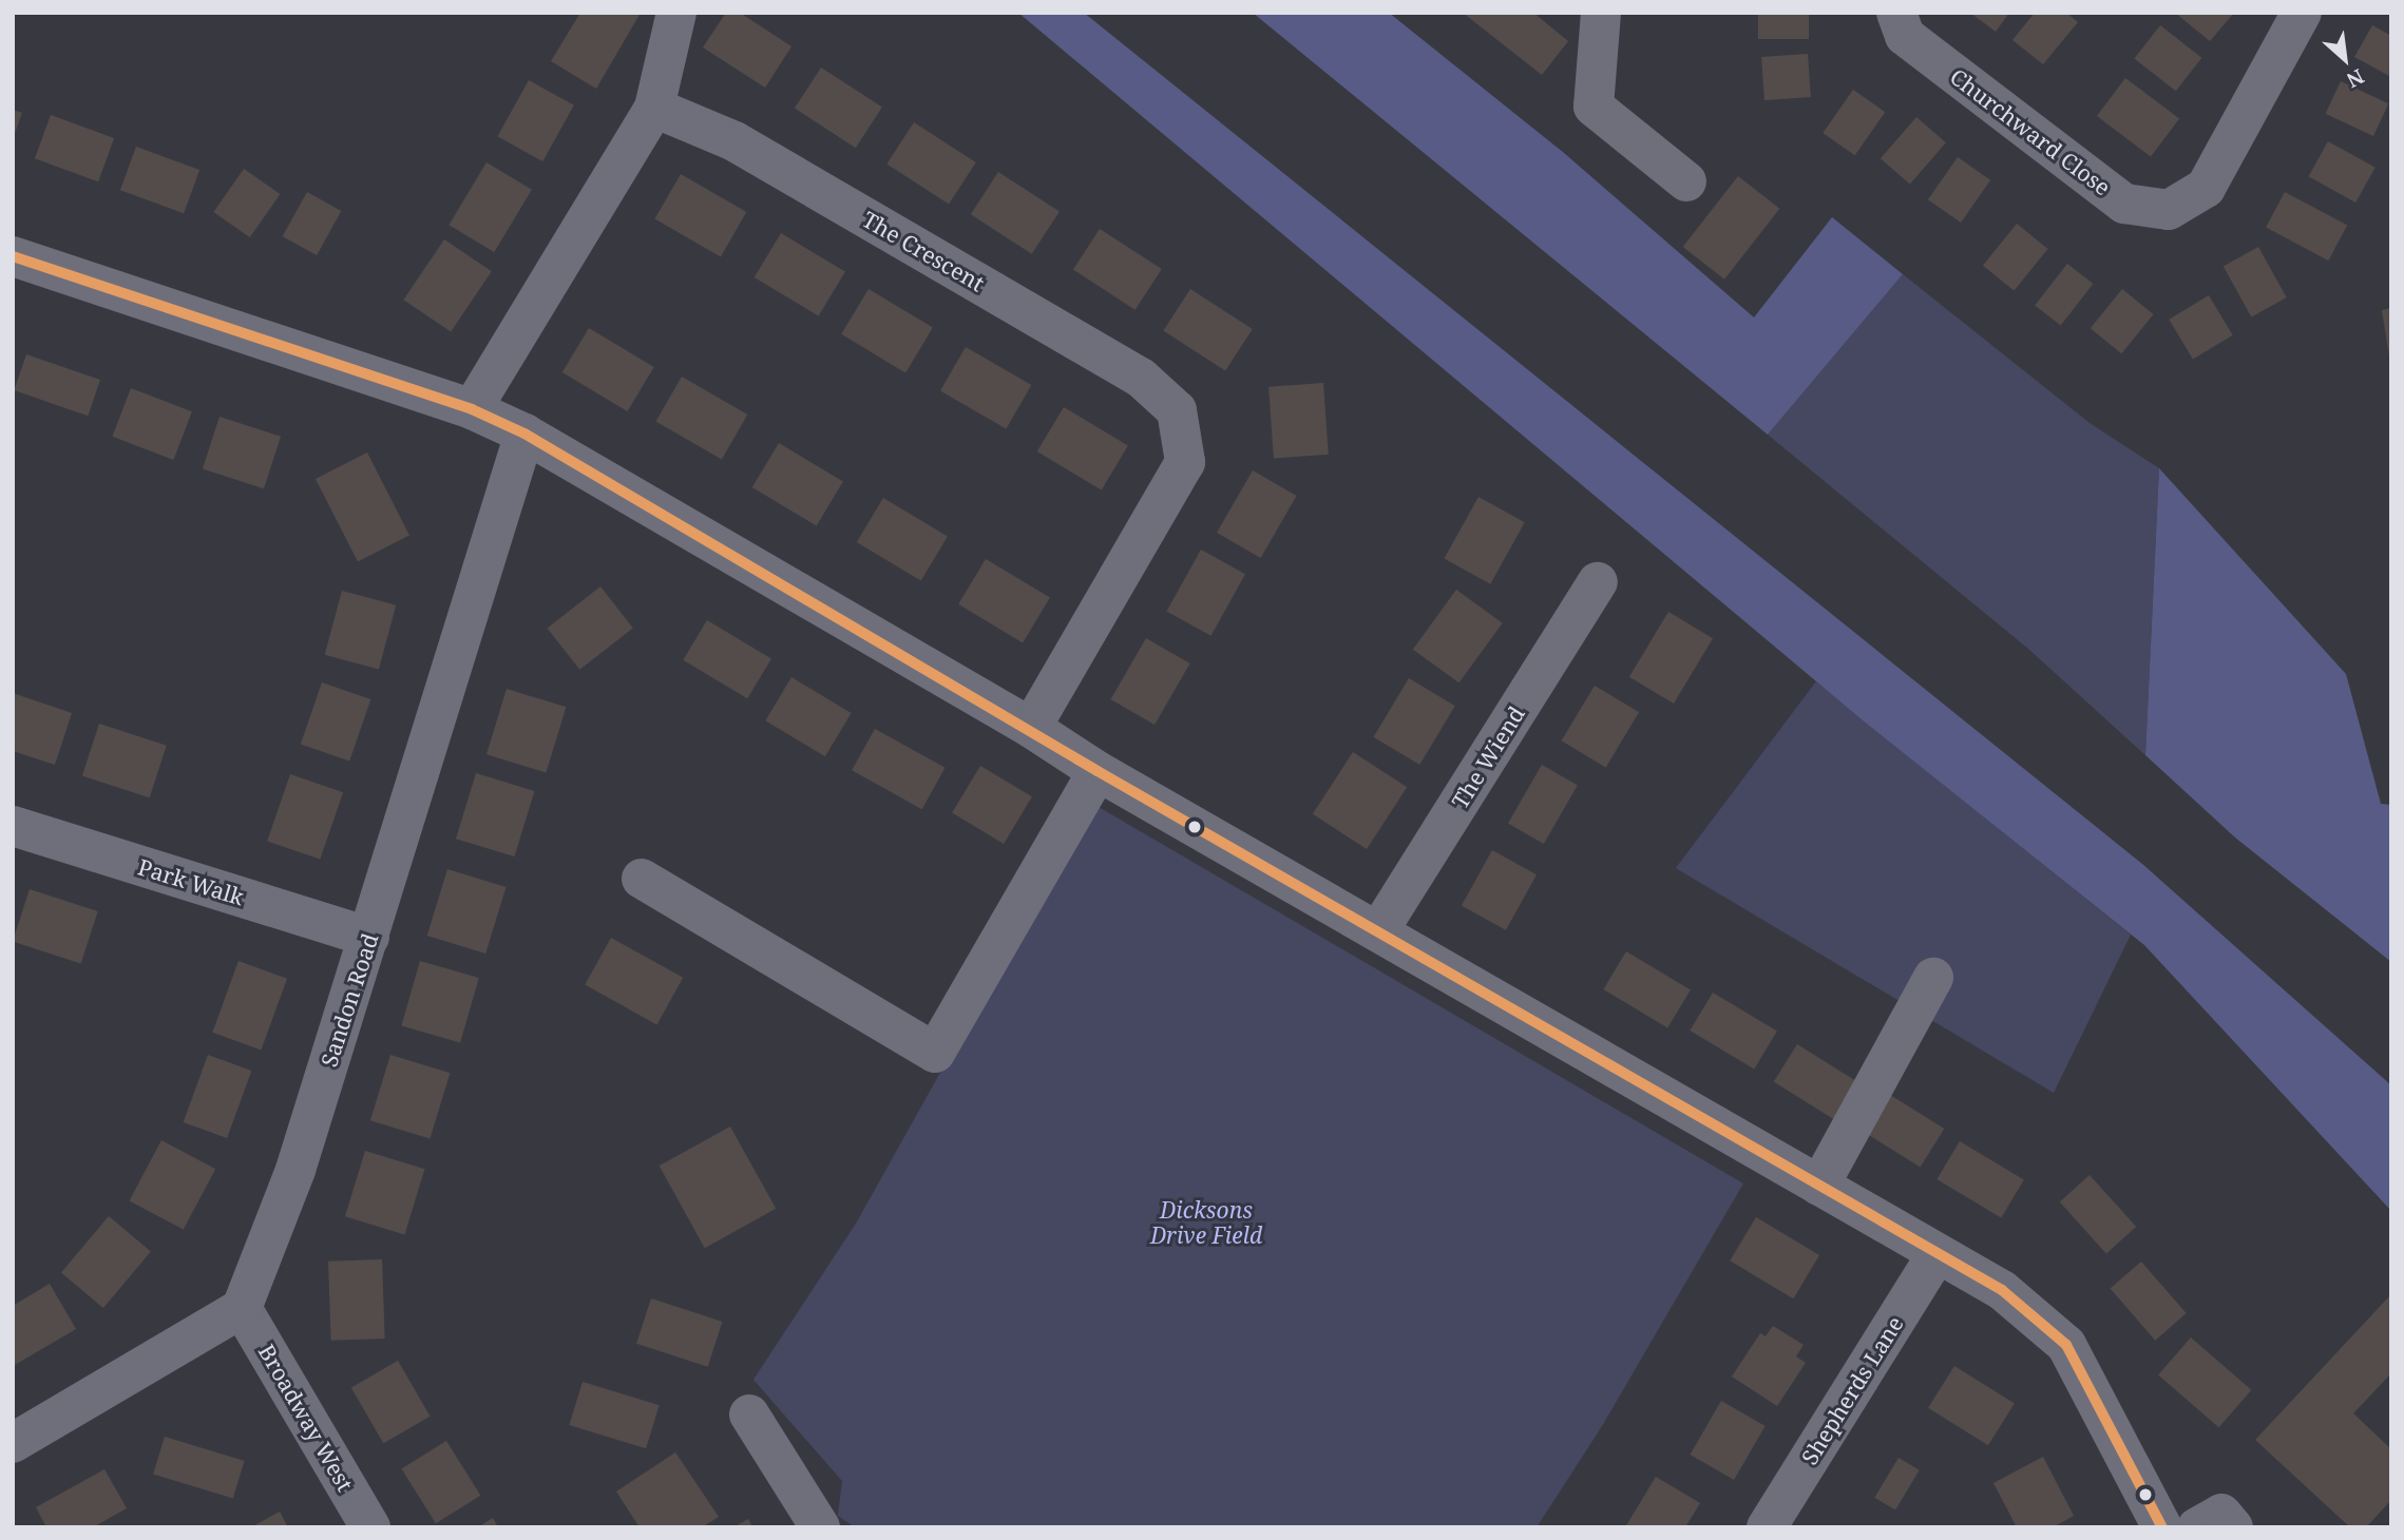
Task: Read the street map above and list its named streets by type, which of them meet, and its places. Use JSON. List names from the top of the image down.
{
  "streets": {
    "street": [
      "Churchward Close",
      "The Crescent",
      "The Wiend",
      "Park Walk",
      "Sandon Road",
      "Shepherds Lane",
      "Broadway West"
    ]
  },
  "crossings": [
    ["Park Walk", "Sandon Road"],
    ["Sandon Road", "Broadway West"]
  ],
  "parks": ["Dicksons Drive Field"],
  "north": "bottom right"
}
